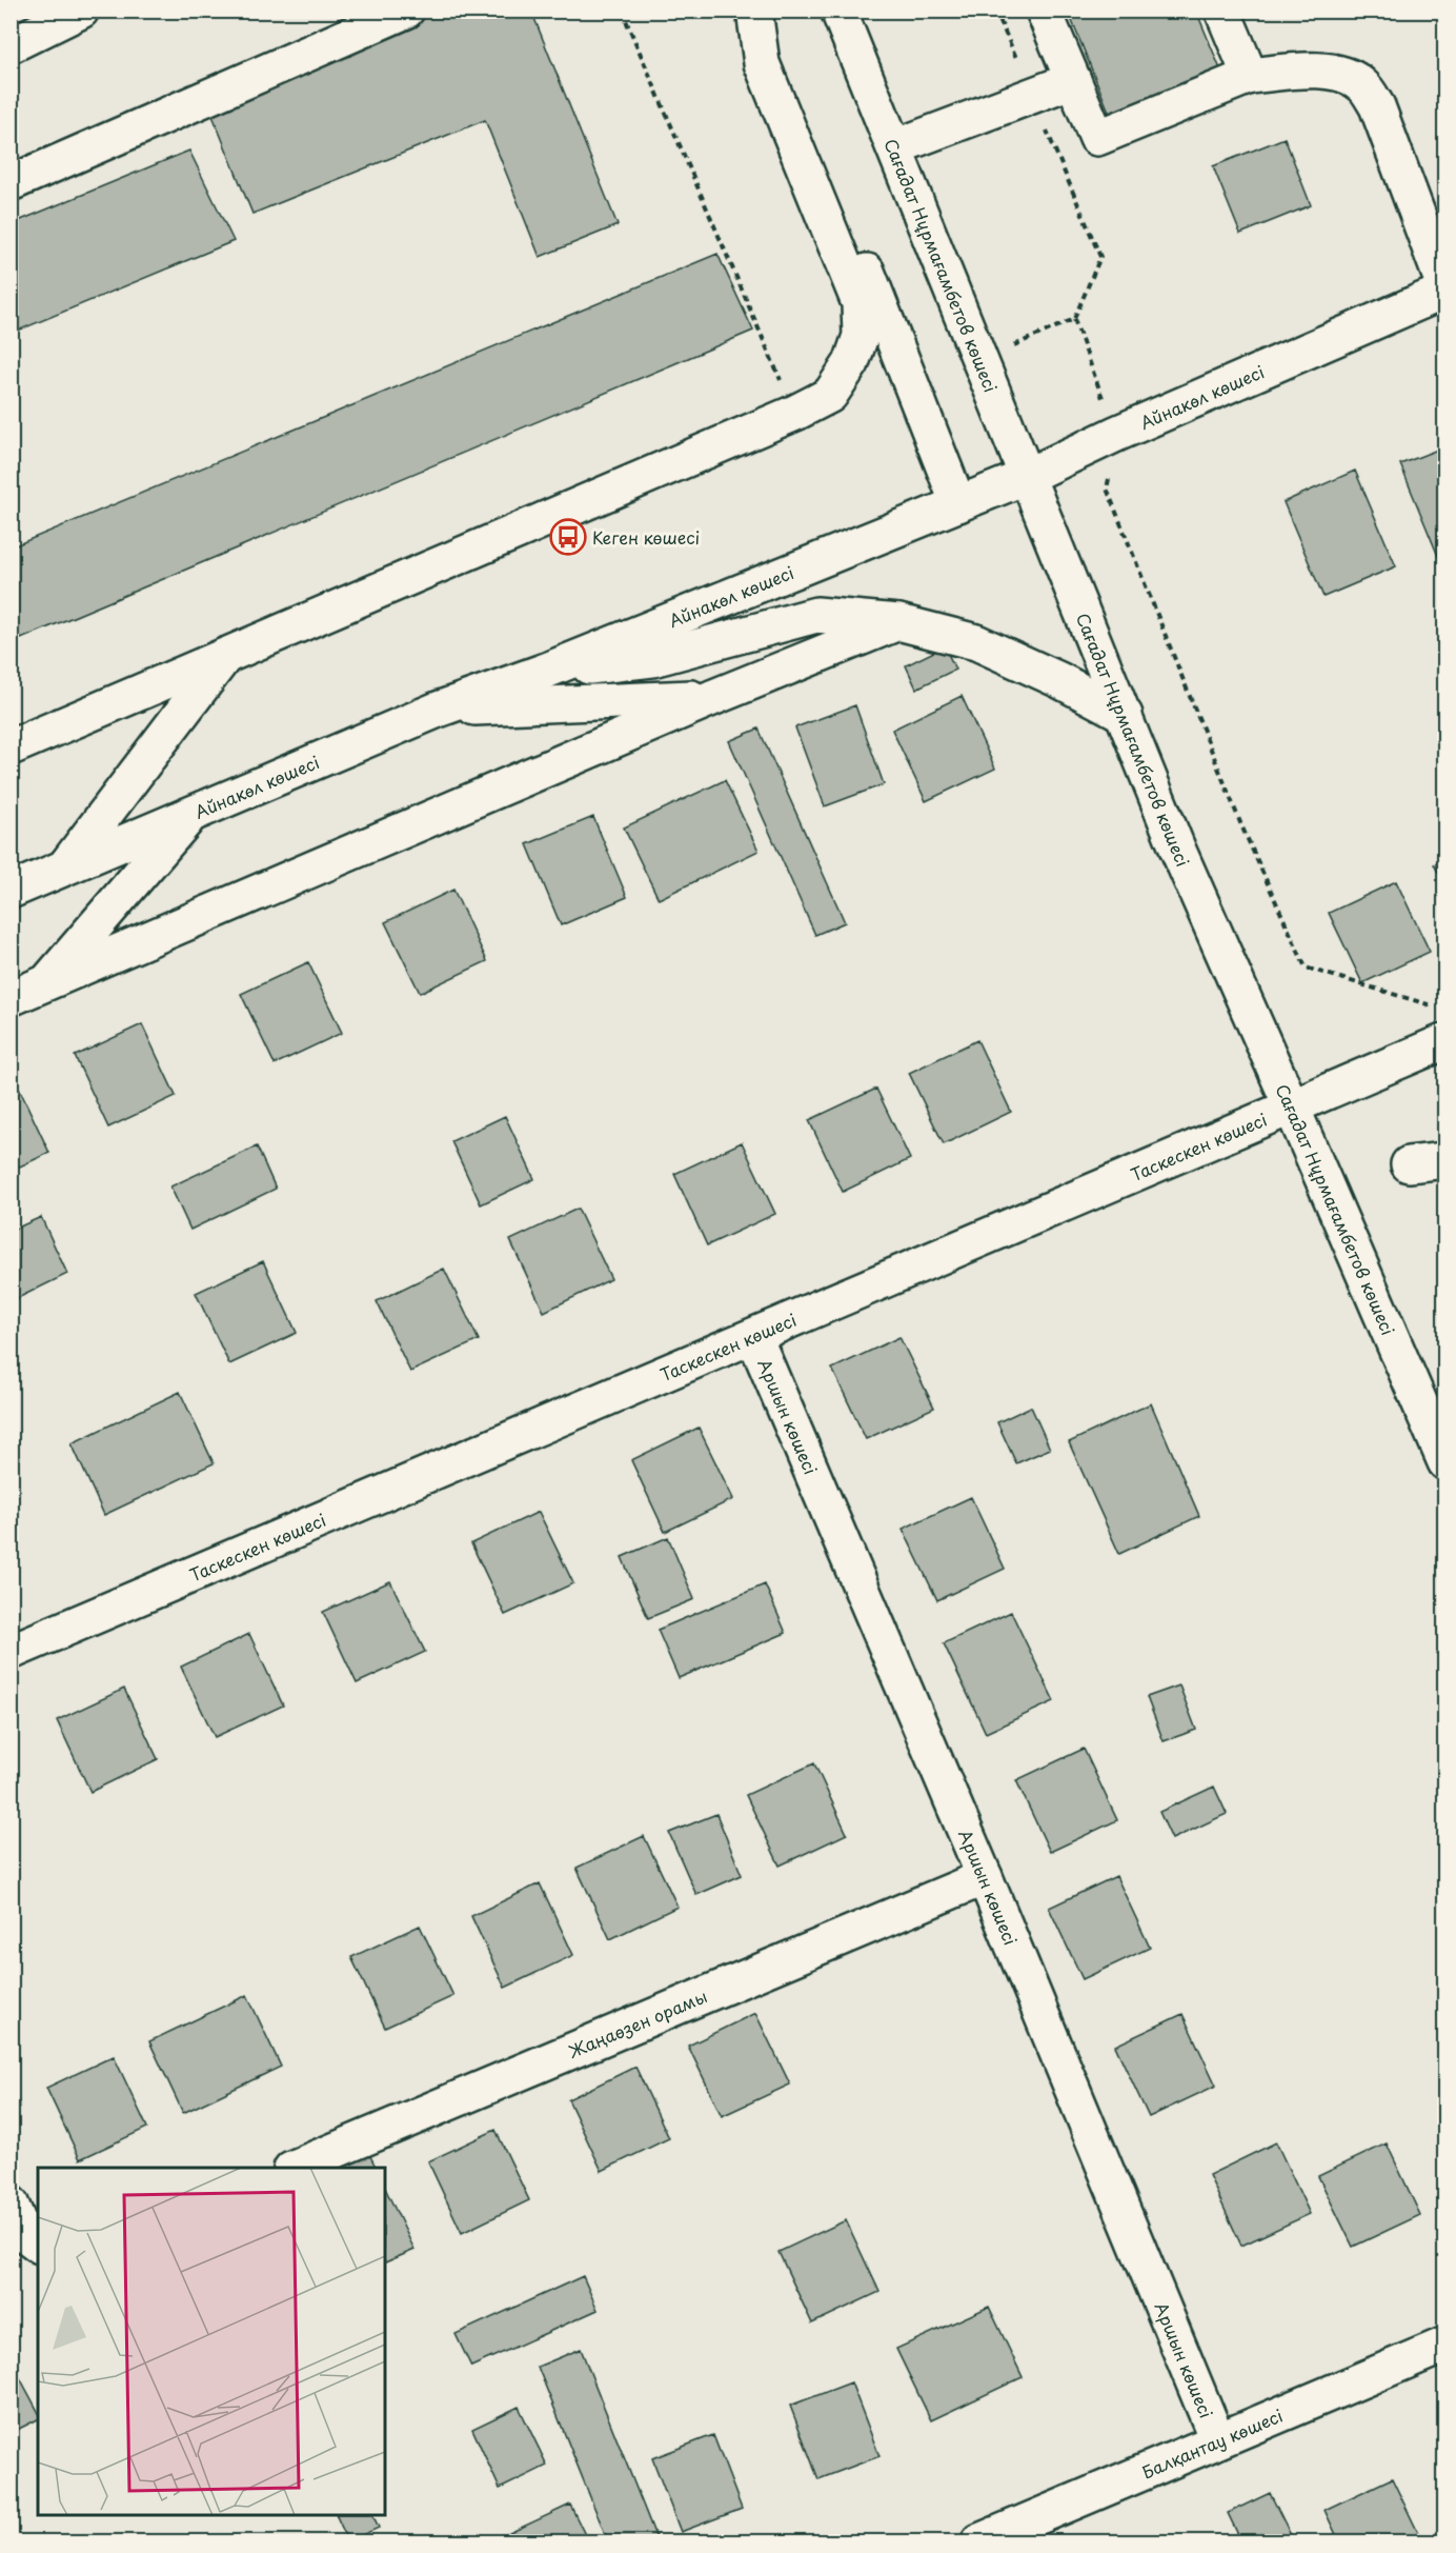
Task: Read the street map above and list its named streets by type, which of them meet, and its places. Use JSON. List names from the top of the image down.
{
  "streets": {
    "street": [
      "Сағадат Нұрмағамбетов көшесі",
      "Айнакөл көшесі",
      "Таскескен көшесі",
      "Аршын көшесі",
      "Жаңаөзен орамы",
      "Балқантау көшесі"
    ]
  },
  "crossings": [
    ["Сағадат Нұрмағамбетов көшесі", "Айнакөл көшесі"],
    ["Сағадат Нұрмағамбетов көшесі", "Таскескен көшесі"],
    ["Таскескен көшесі", "Аршын көшесі"],
    ["Аршын көшесі", "Жаңаөзен орамы"],
    ["Аршын көшесі", "Балқантау көшесі"]
  ],
  "places": {
    "bus stop": ["Кеген көшесі"]
  }
}
